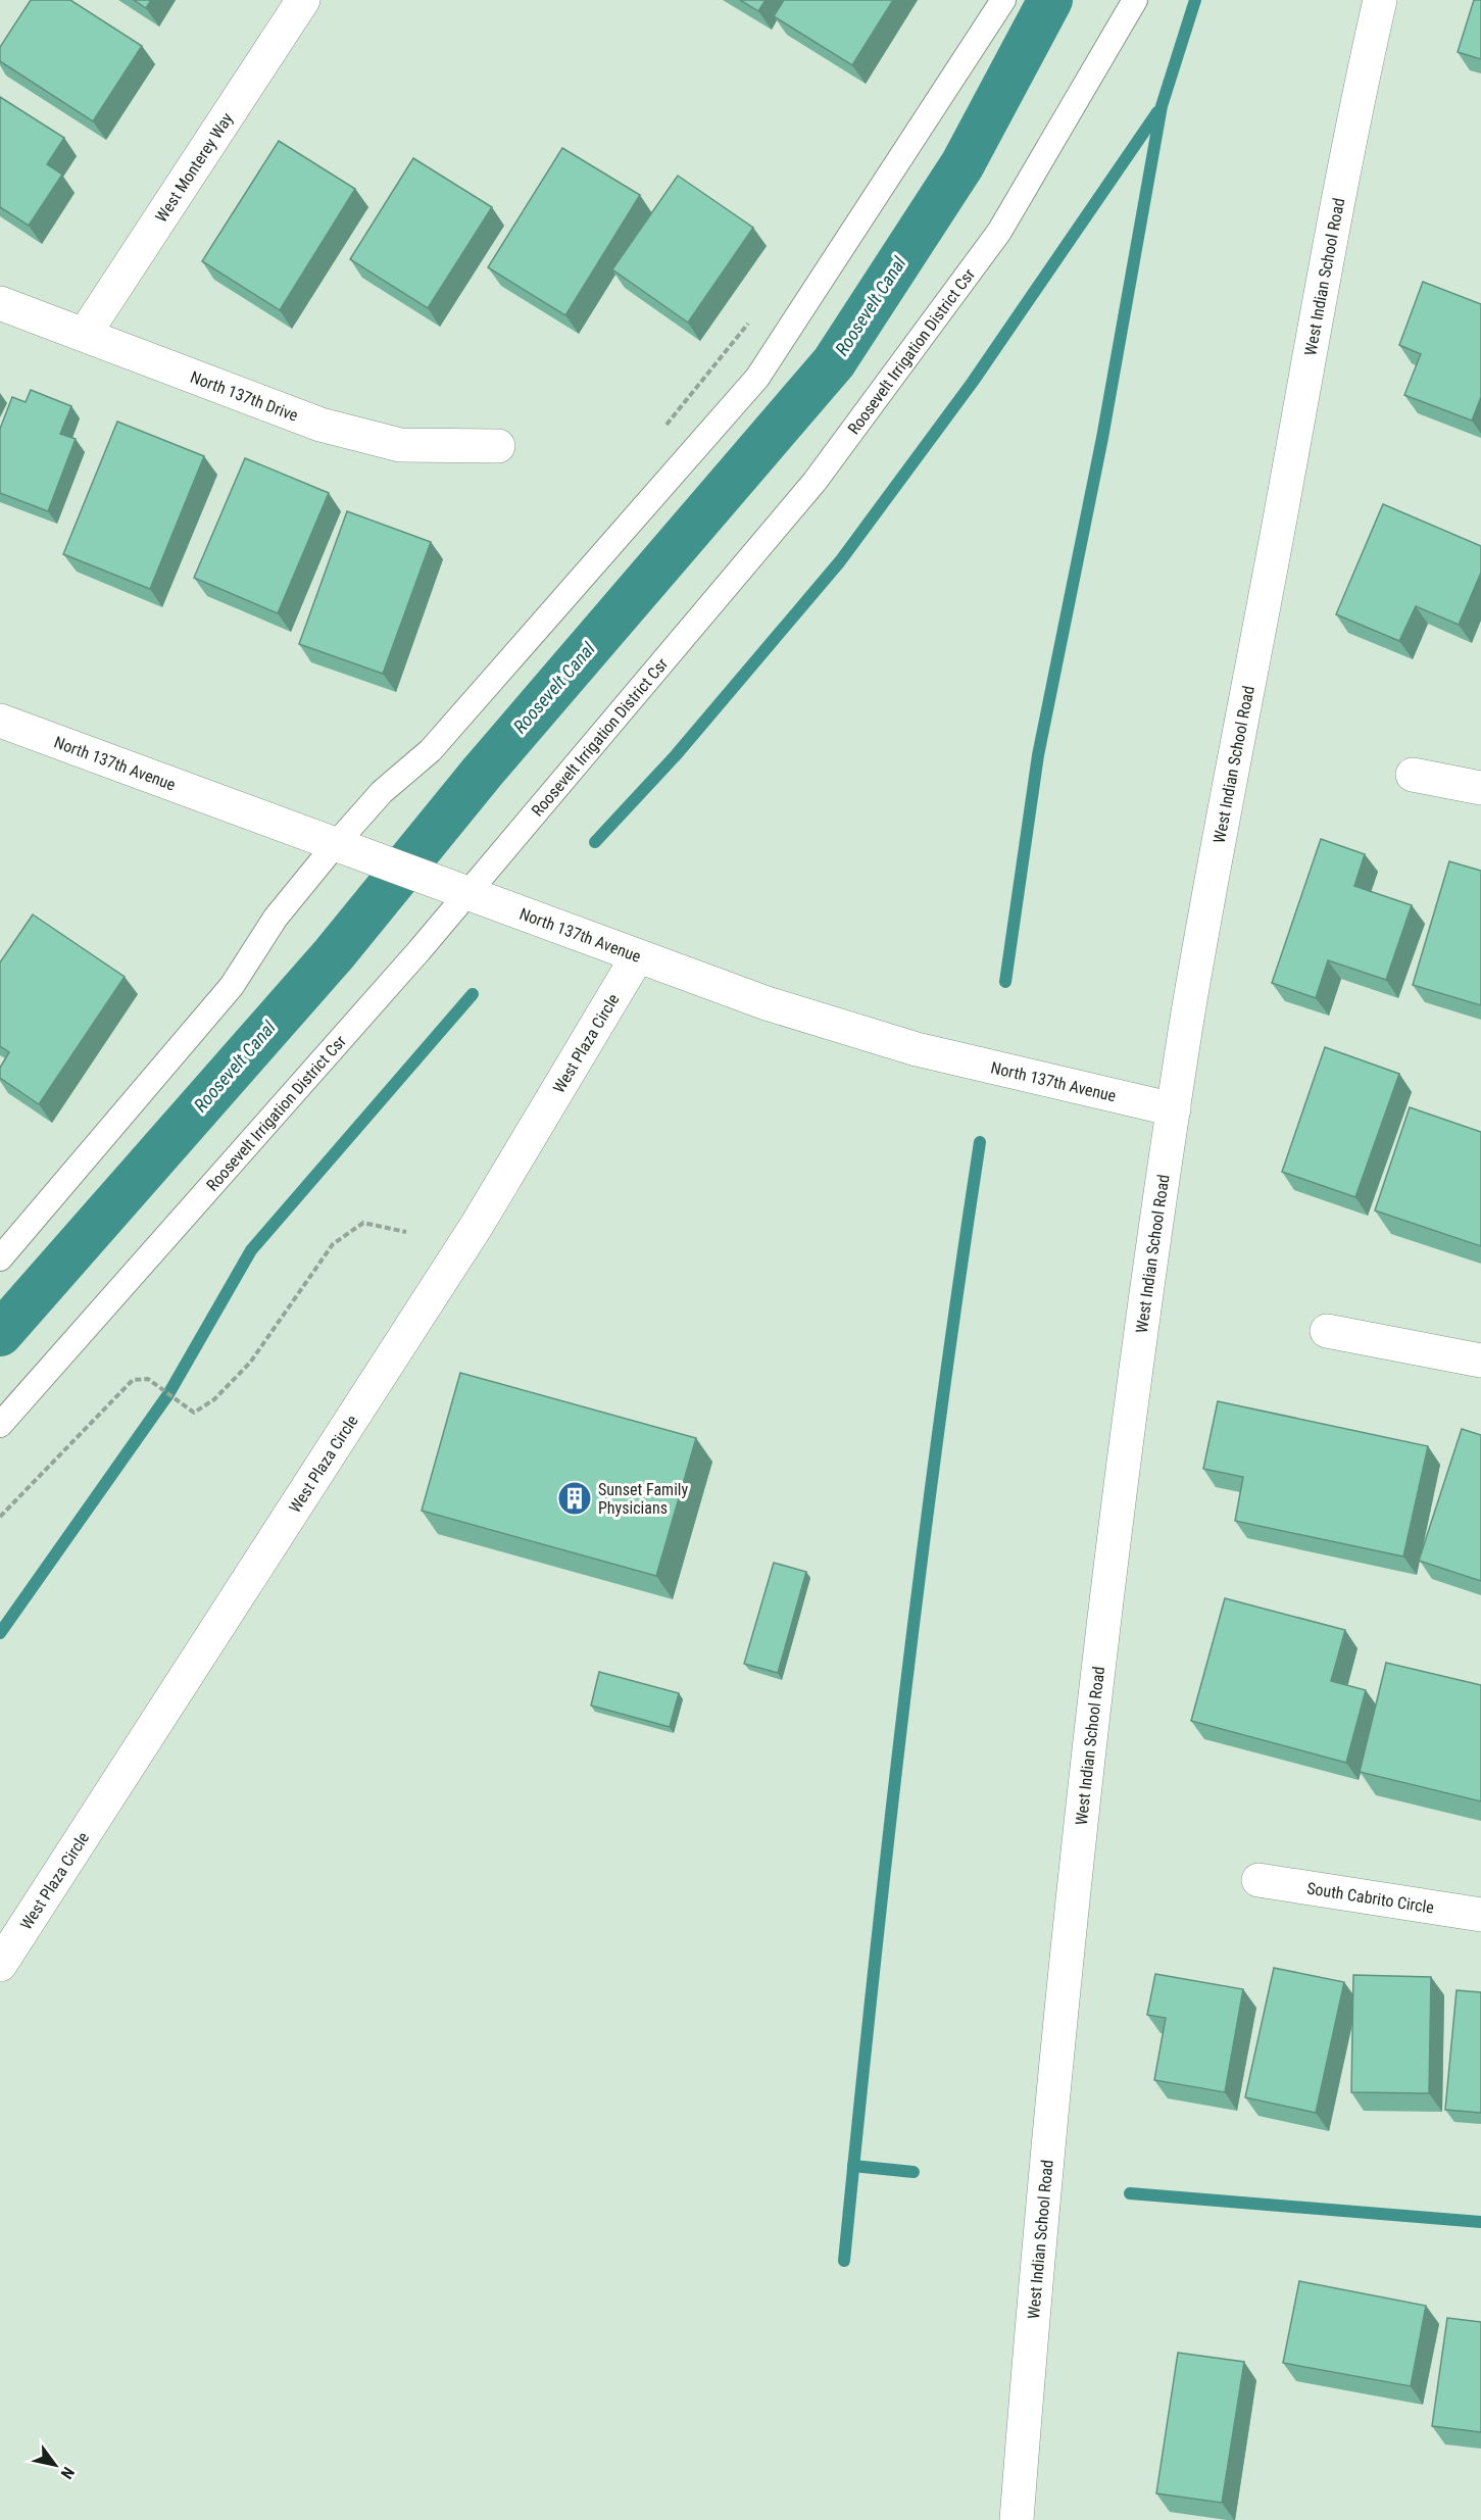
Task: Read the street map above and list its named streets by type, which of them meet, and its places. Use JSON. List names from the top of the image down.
{
  "streets": {
    "street": [
      "West Monterey Way",
      "West Indian School Road",
      "North 137th Drive",
      "North 137th Avenue",
      "West Plaza Circle",
      "South Cabrito Circle"
    ],
    "lane": ["Roosevelt Irrigation District Csr"]
  },
  "crossings": [
    ["West Monterey Way", "North 137th Drive"],
    ["West Indian School Road", "North 137th Avenue"],
    ["Roosevelt Irrigation District Csr", "North 137th Avenue"],
    ["North 137th Avenue", "West Plaza Circle"]
  ],
  "water": ["Roosevelt Canal"],
  "places": {
    "building": ["Sunset Family Physicians"]
  },
  "north": "bottom right"
}
